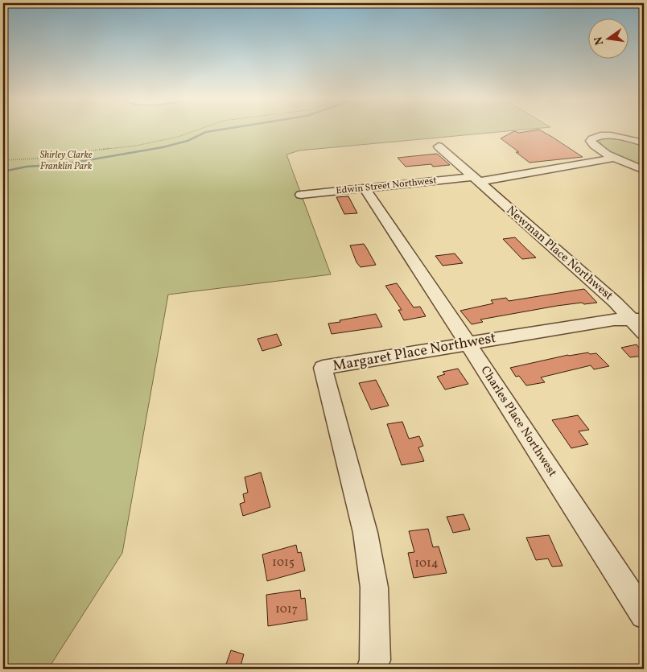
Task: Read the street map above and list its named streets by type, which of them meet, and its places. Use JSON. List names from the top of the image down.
{
  "streets": {
    "street": [
      "Edwin Street Northwest",
      "Newman Place Northwest",
      "Margaret Place Northwest",
      "Charles Place Northwest"
    ]
  },
  "crossings": [
    ["Edwin Street Northwest", "Newman Place Northwest"],
    ["Edwin Street Northwest", "Charles Place Northwest"],
    ["Newman Place Northwest", "Margaret Place Northwest"],
    ["Margaret Place Northwest", "Charles Place Northwest"]
  ],
  "parks": ["Shirley Clarke Franklin Park"],
  "house_numbers": ["1015", "1014", "1017"],
  "north": "left"
}
